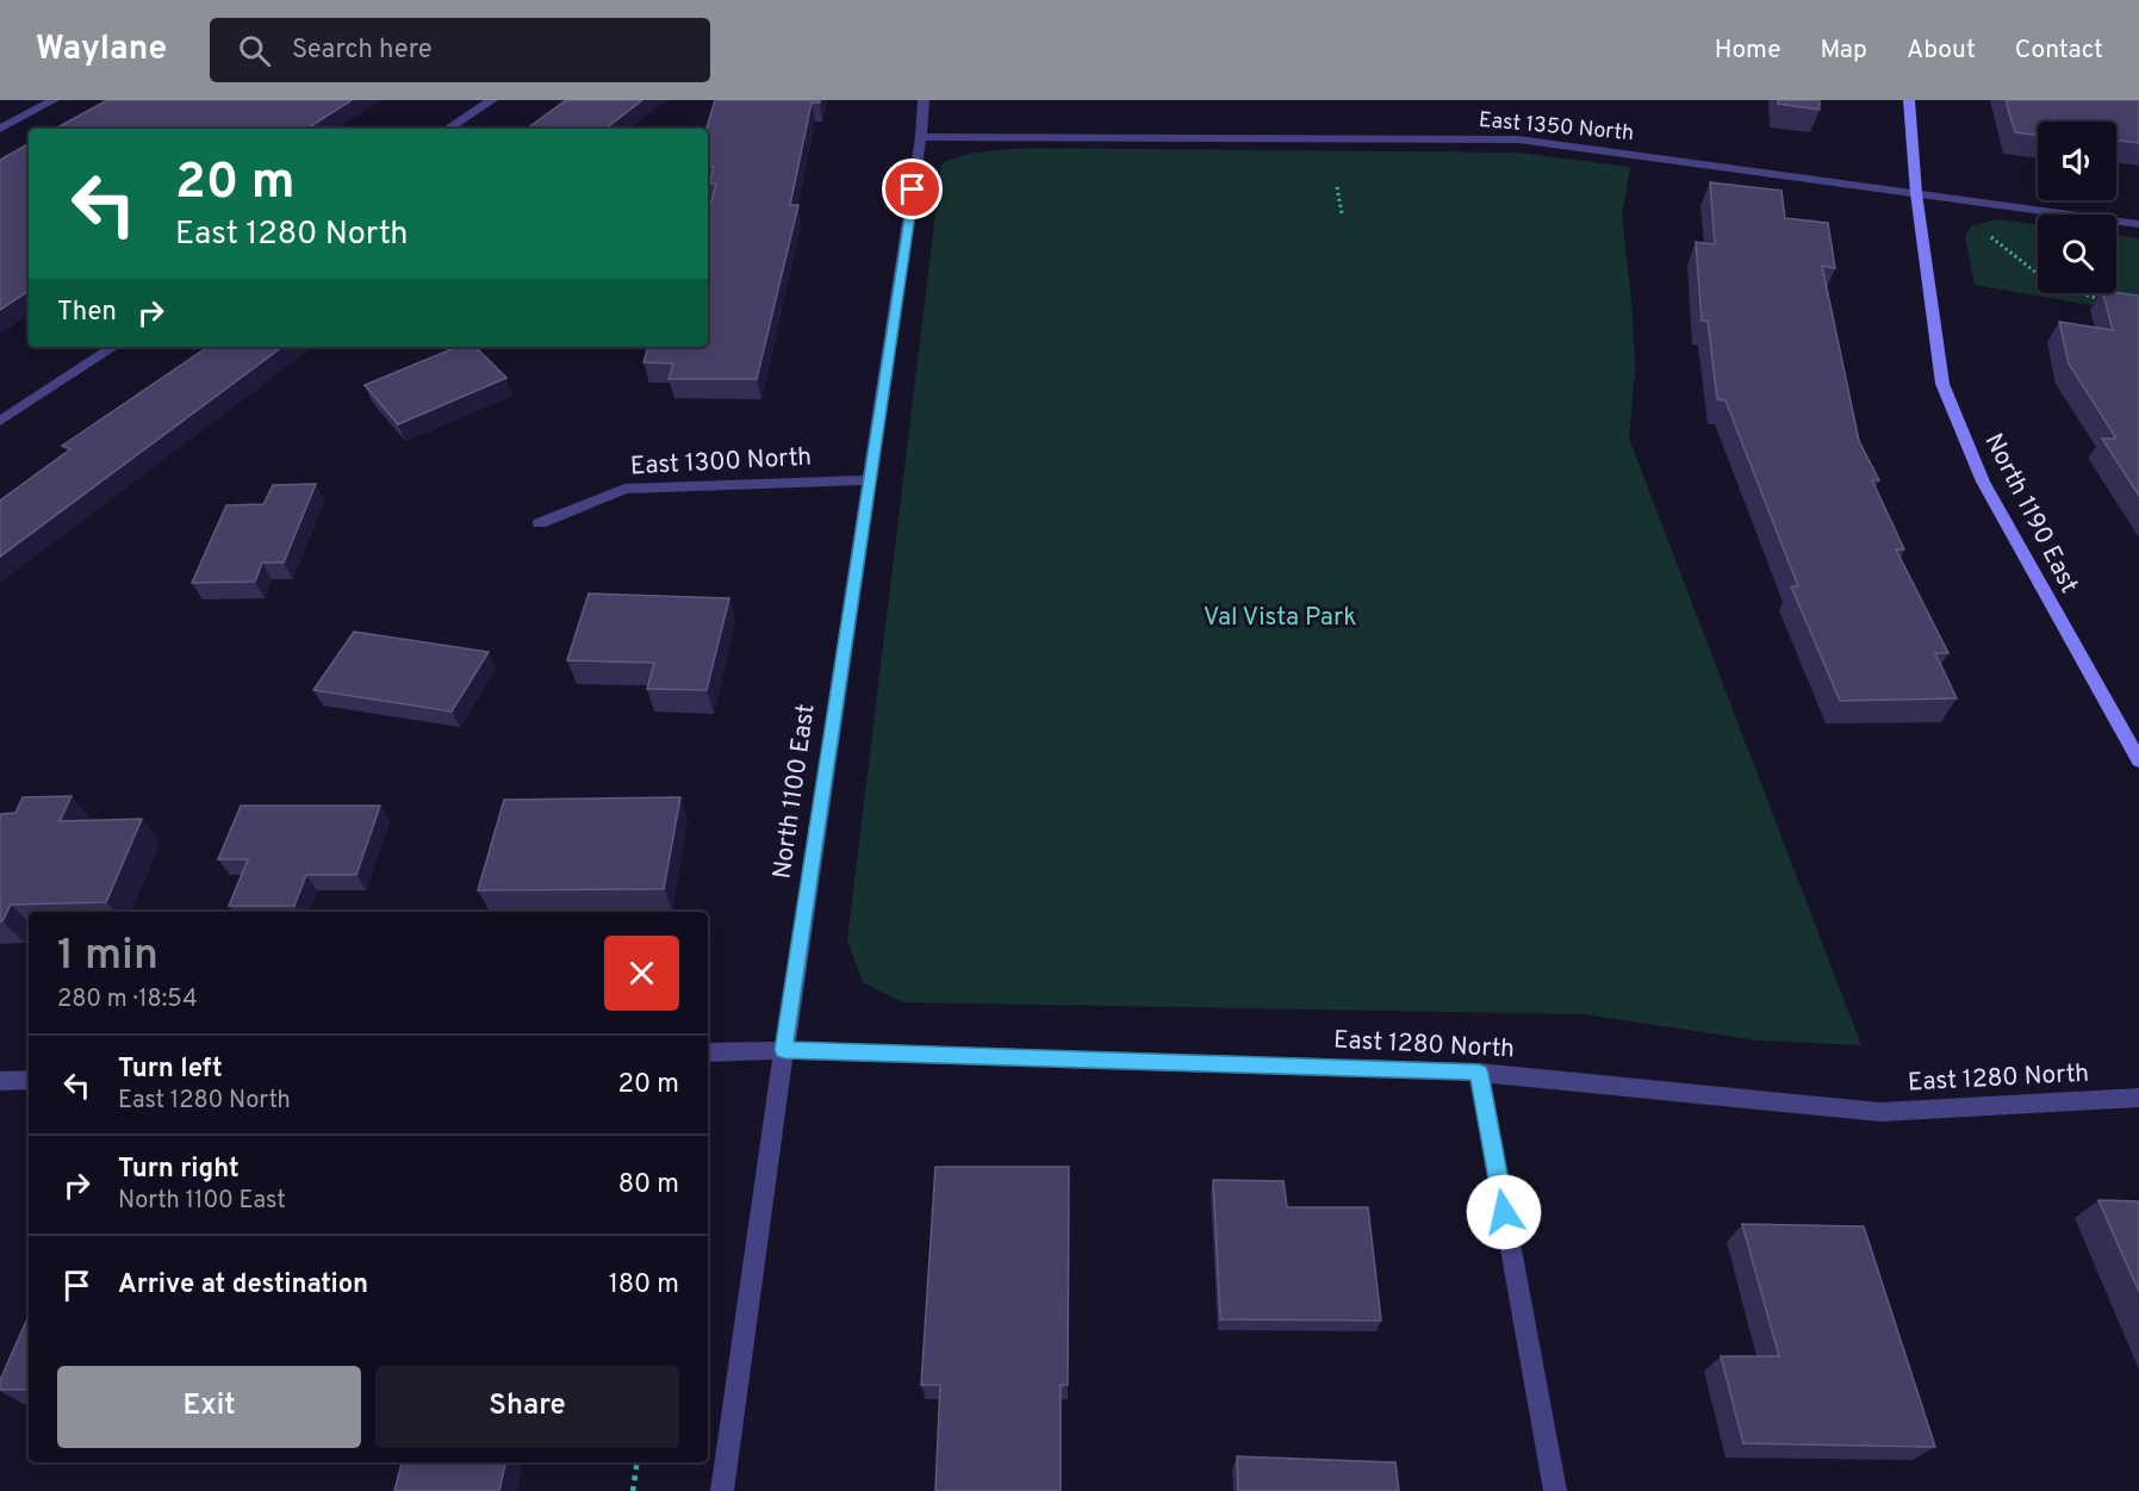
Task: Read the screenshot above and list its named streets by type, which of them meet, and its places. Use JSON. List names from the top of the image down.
{
  "streets": {
    "street": [
      "East 1350 North",
      "East 1300 North",
      "North 1190 East",
      "North 1100 East",
      "East 1280 North"
    ]
  },
  "crossings": [
    ["East 1350 North", "North 1190 East"],
    ["East 1350 North", "North 1100 East"],
    ["East 1300 North", "North 1100 East"],
    ["North 1100 East", "East 1280 North"]
  ],
  "parks": ["Val Vista Park"],
  "page": {
    "header": "Waylane",
    "search": "Search here",
    "nav": [
      "Home",
      "Map",
      "About",
      "Contact"
    ],
    "turn": ["20 m", "East 1280 North"],
    "then": "Then",
    "heading": ["1 min", "280 m · 18:54"],
    "list": [
      {
        "name": "Turn left",
        "note": "East 1280 North",
        "value": "20 m"
      },
      {
        "name": "Turn right",
        "note": "North 1100 East",
        "value": "80 m"
      },
      {
        "name": "Arrive at destination",
        "value": "180 m"
      }
    ],
    "buttons": ["Exit", "Share"]
  }
}
